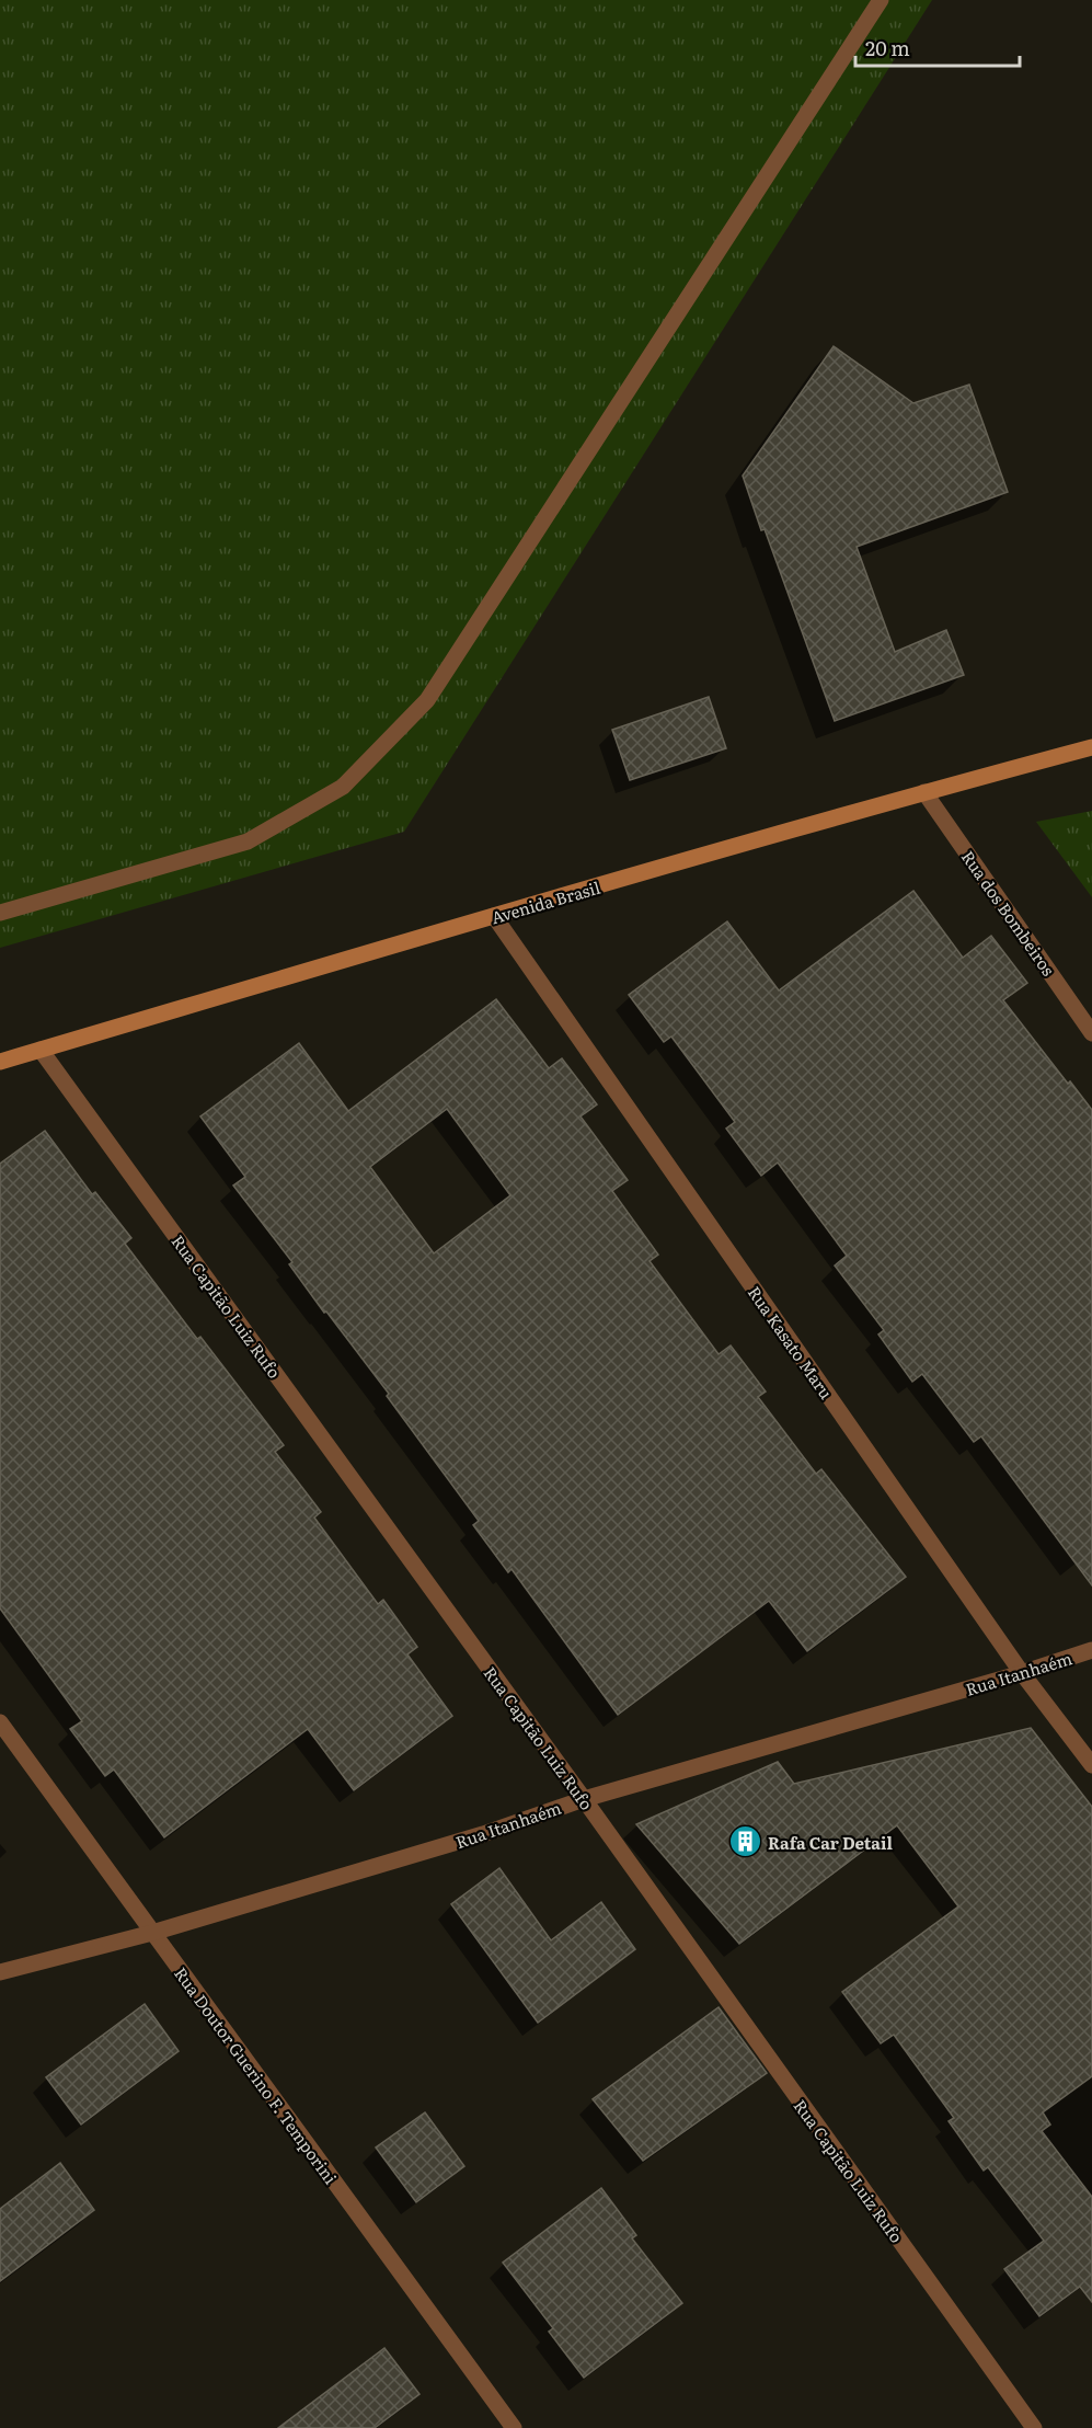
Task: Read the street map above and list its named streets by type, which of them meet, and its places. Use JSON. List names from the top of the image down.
{
  "streets": {
    "main road": ["Avenida Brasil"],
    "street": [
      "Rua dos Bombeiros",
      "Rua Capitão Luiz Rufo",
      "Rua Kasato Maru",
      "Rua Itanhaém",
      "Rua Doutor Guerino F. Temporini"
    ]
  },
  "crossings": [
    ["Avenida Brasil", "Rua dos Bombeiros"],
    ["Avenida Brasil", "Rua Capitão Luiz Rufo"],
    ["Avenida Brasil", "Rua Kasato Maru"],
    ["Rua Capitão Luiz Rufo", "Rua Itanhaém"],
    ["Rua Kasato Maru", "Rua Itanhaém"],
    ["Rua Itanhaém", "Rua Doutor Guerino F. Temporini"]
  ],
  "places": {
    "building": ["Rafa Car Detail"]
  },
  "scale_bar": "20 m"
}
